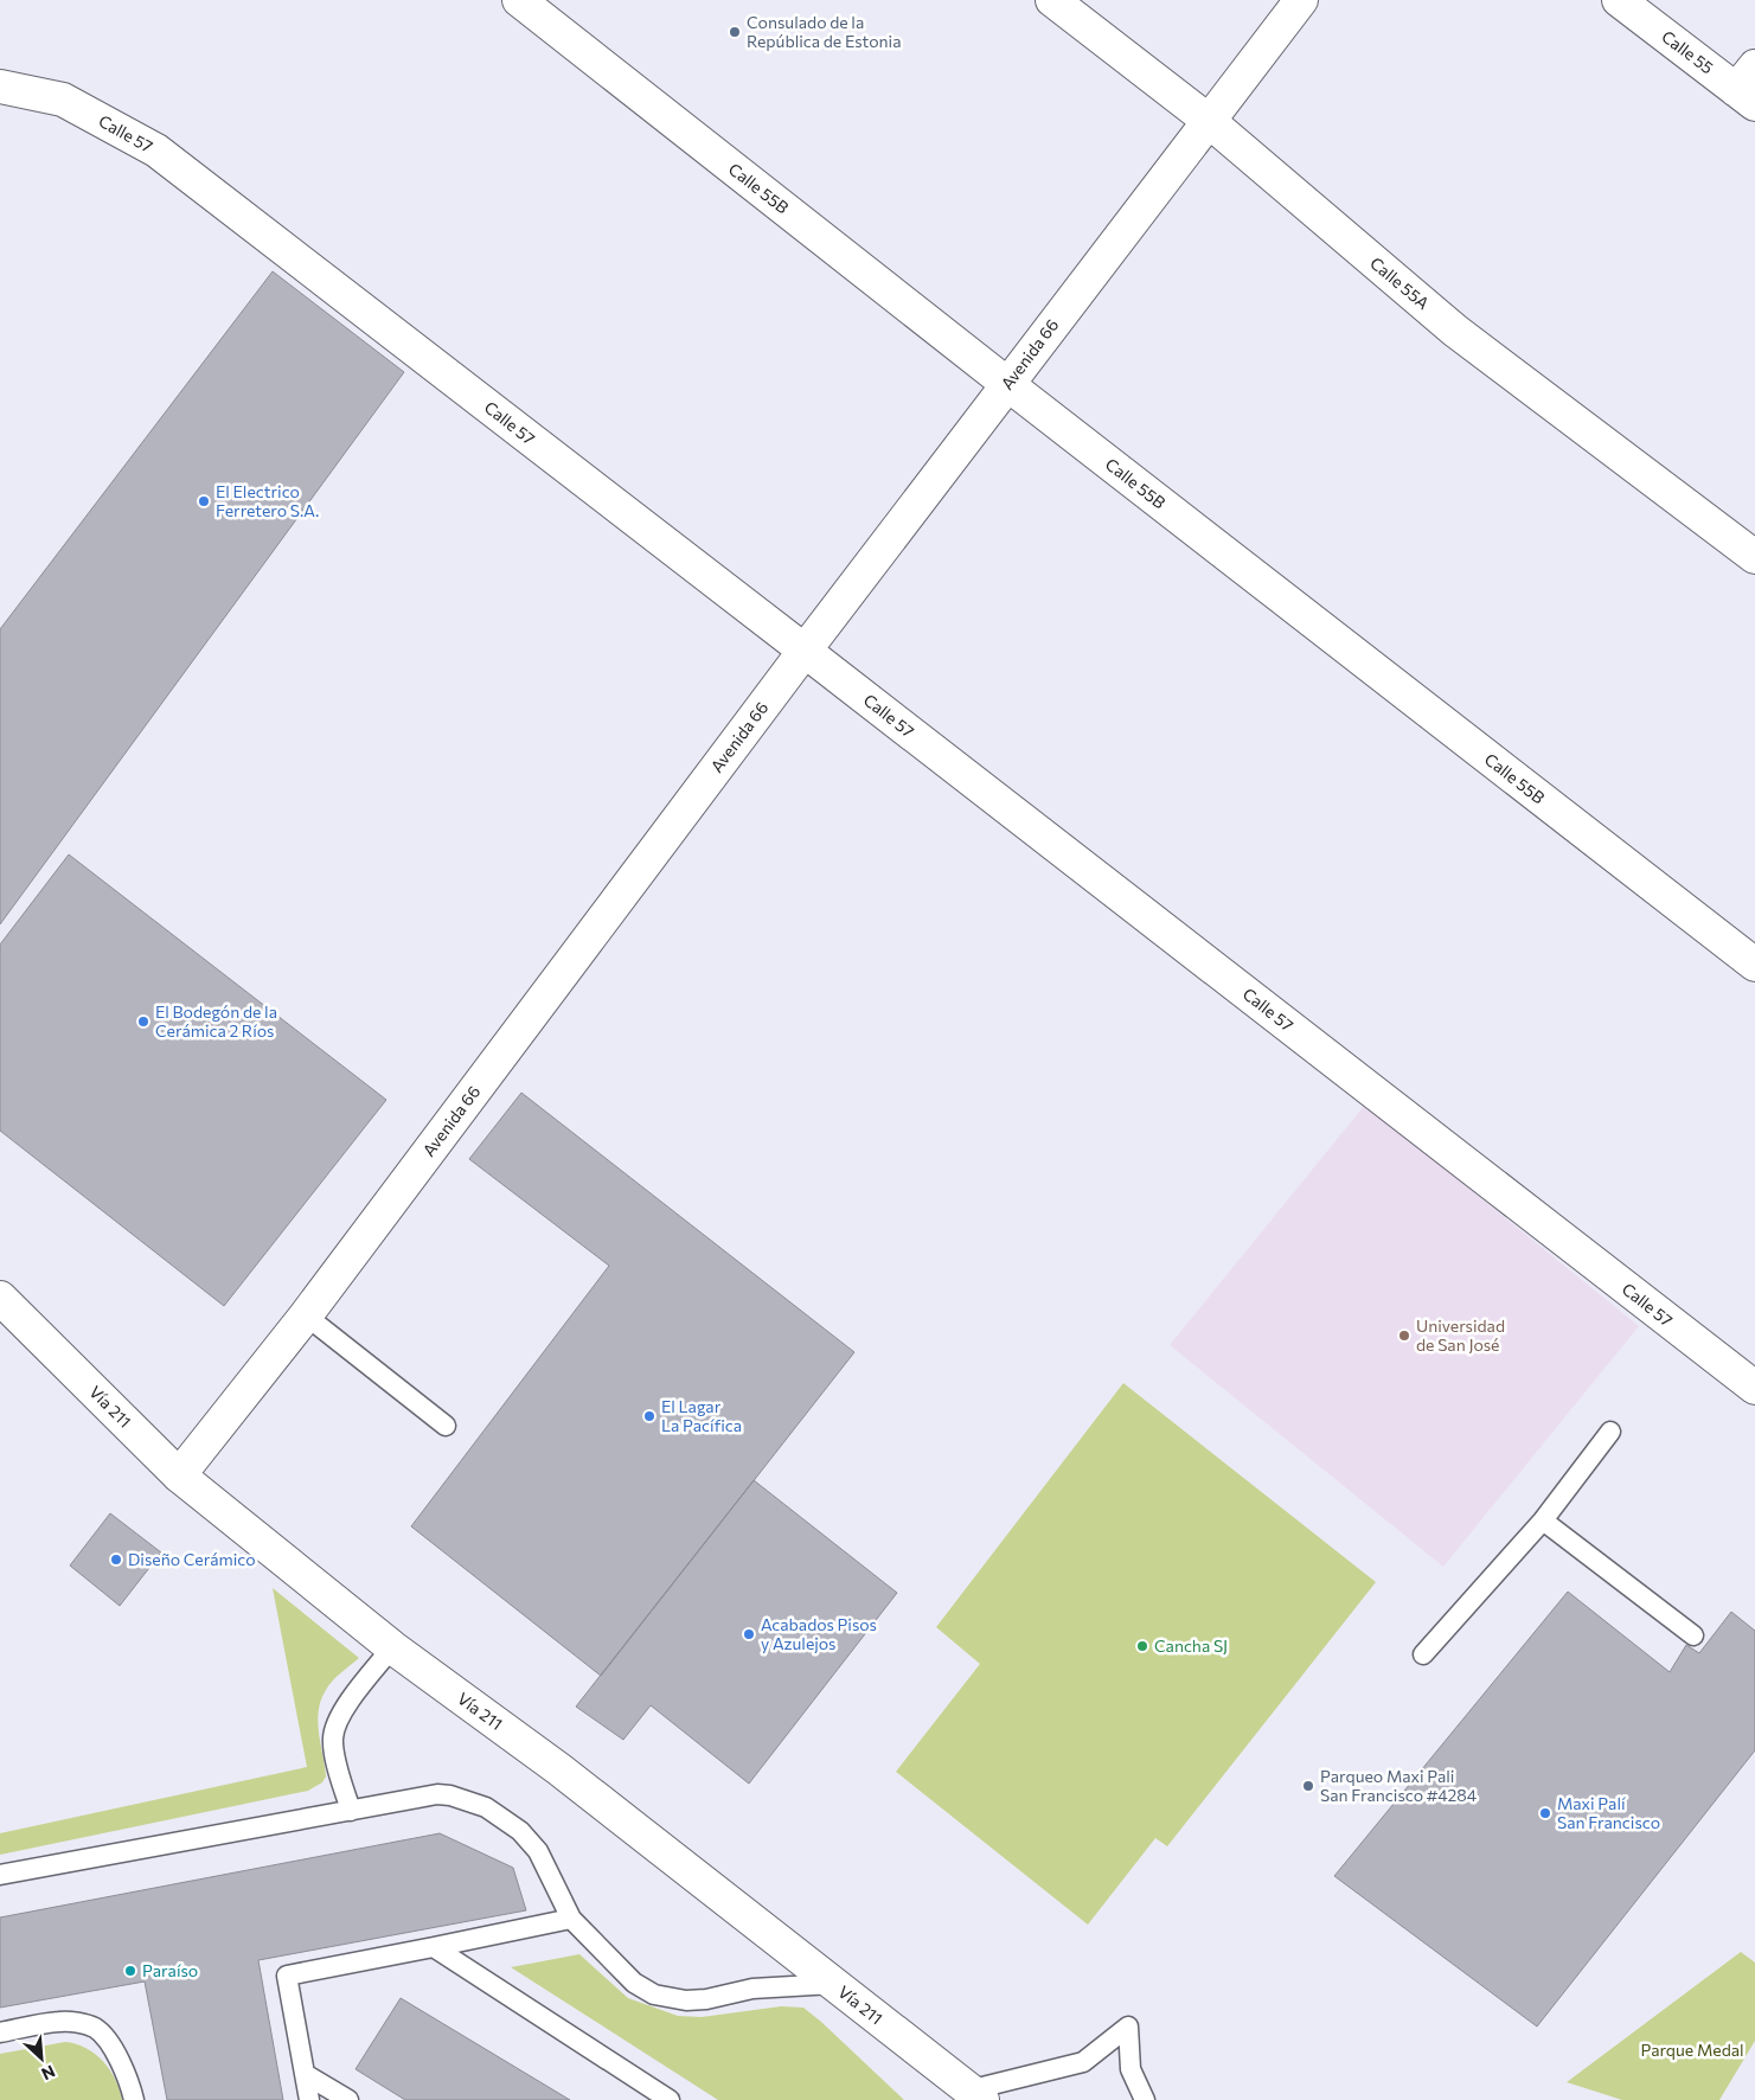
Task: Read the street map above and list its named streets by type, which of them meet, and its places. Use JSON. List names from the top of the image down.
{
  "streets": {
    "street": [
      "Calle 55",
      "Calle 57",
      "Calle 55B",
      "Calle 55A",
      "Avenida 66",
      "Vía 211"
    ]
  },
  "crossings": [
    ["Calle 57", "Avenida 66"],
    ["Calle 55B", "Avenida 66"],
    ["Calle 55A", "Avenida 66"],
    ["Avenida 66", "Vía 211"]
  ],
  "parks": ["Parque Medal"],
  "places": [
    "Consulado de la República de Estonia",
    "El Electrico Ferretero S.A.",
    "El Bodegón de la Cerámica 2 Ríos",
    "Universidad de San José",
    "El Lagar La Pacífica",
    "Diseño Cerámico",
    "Acabados Pisos y Azulejos",
    "Cancha SJ",
    "Parqueo Maxi Pali San Francisco #4284",
    "Maxi Palí San Francisco",
    "Paraíso"
  ],
  "north": "bottom right"
}
